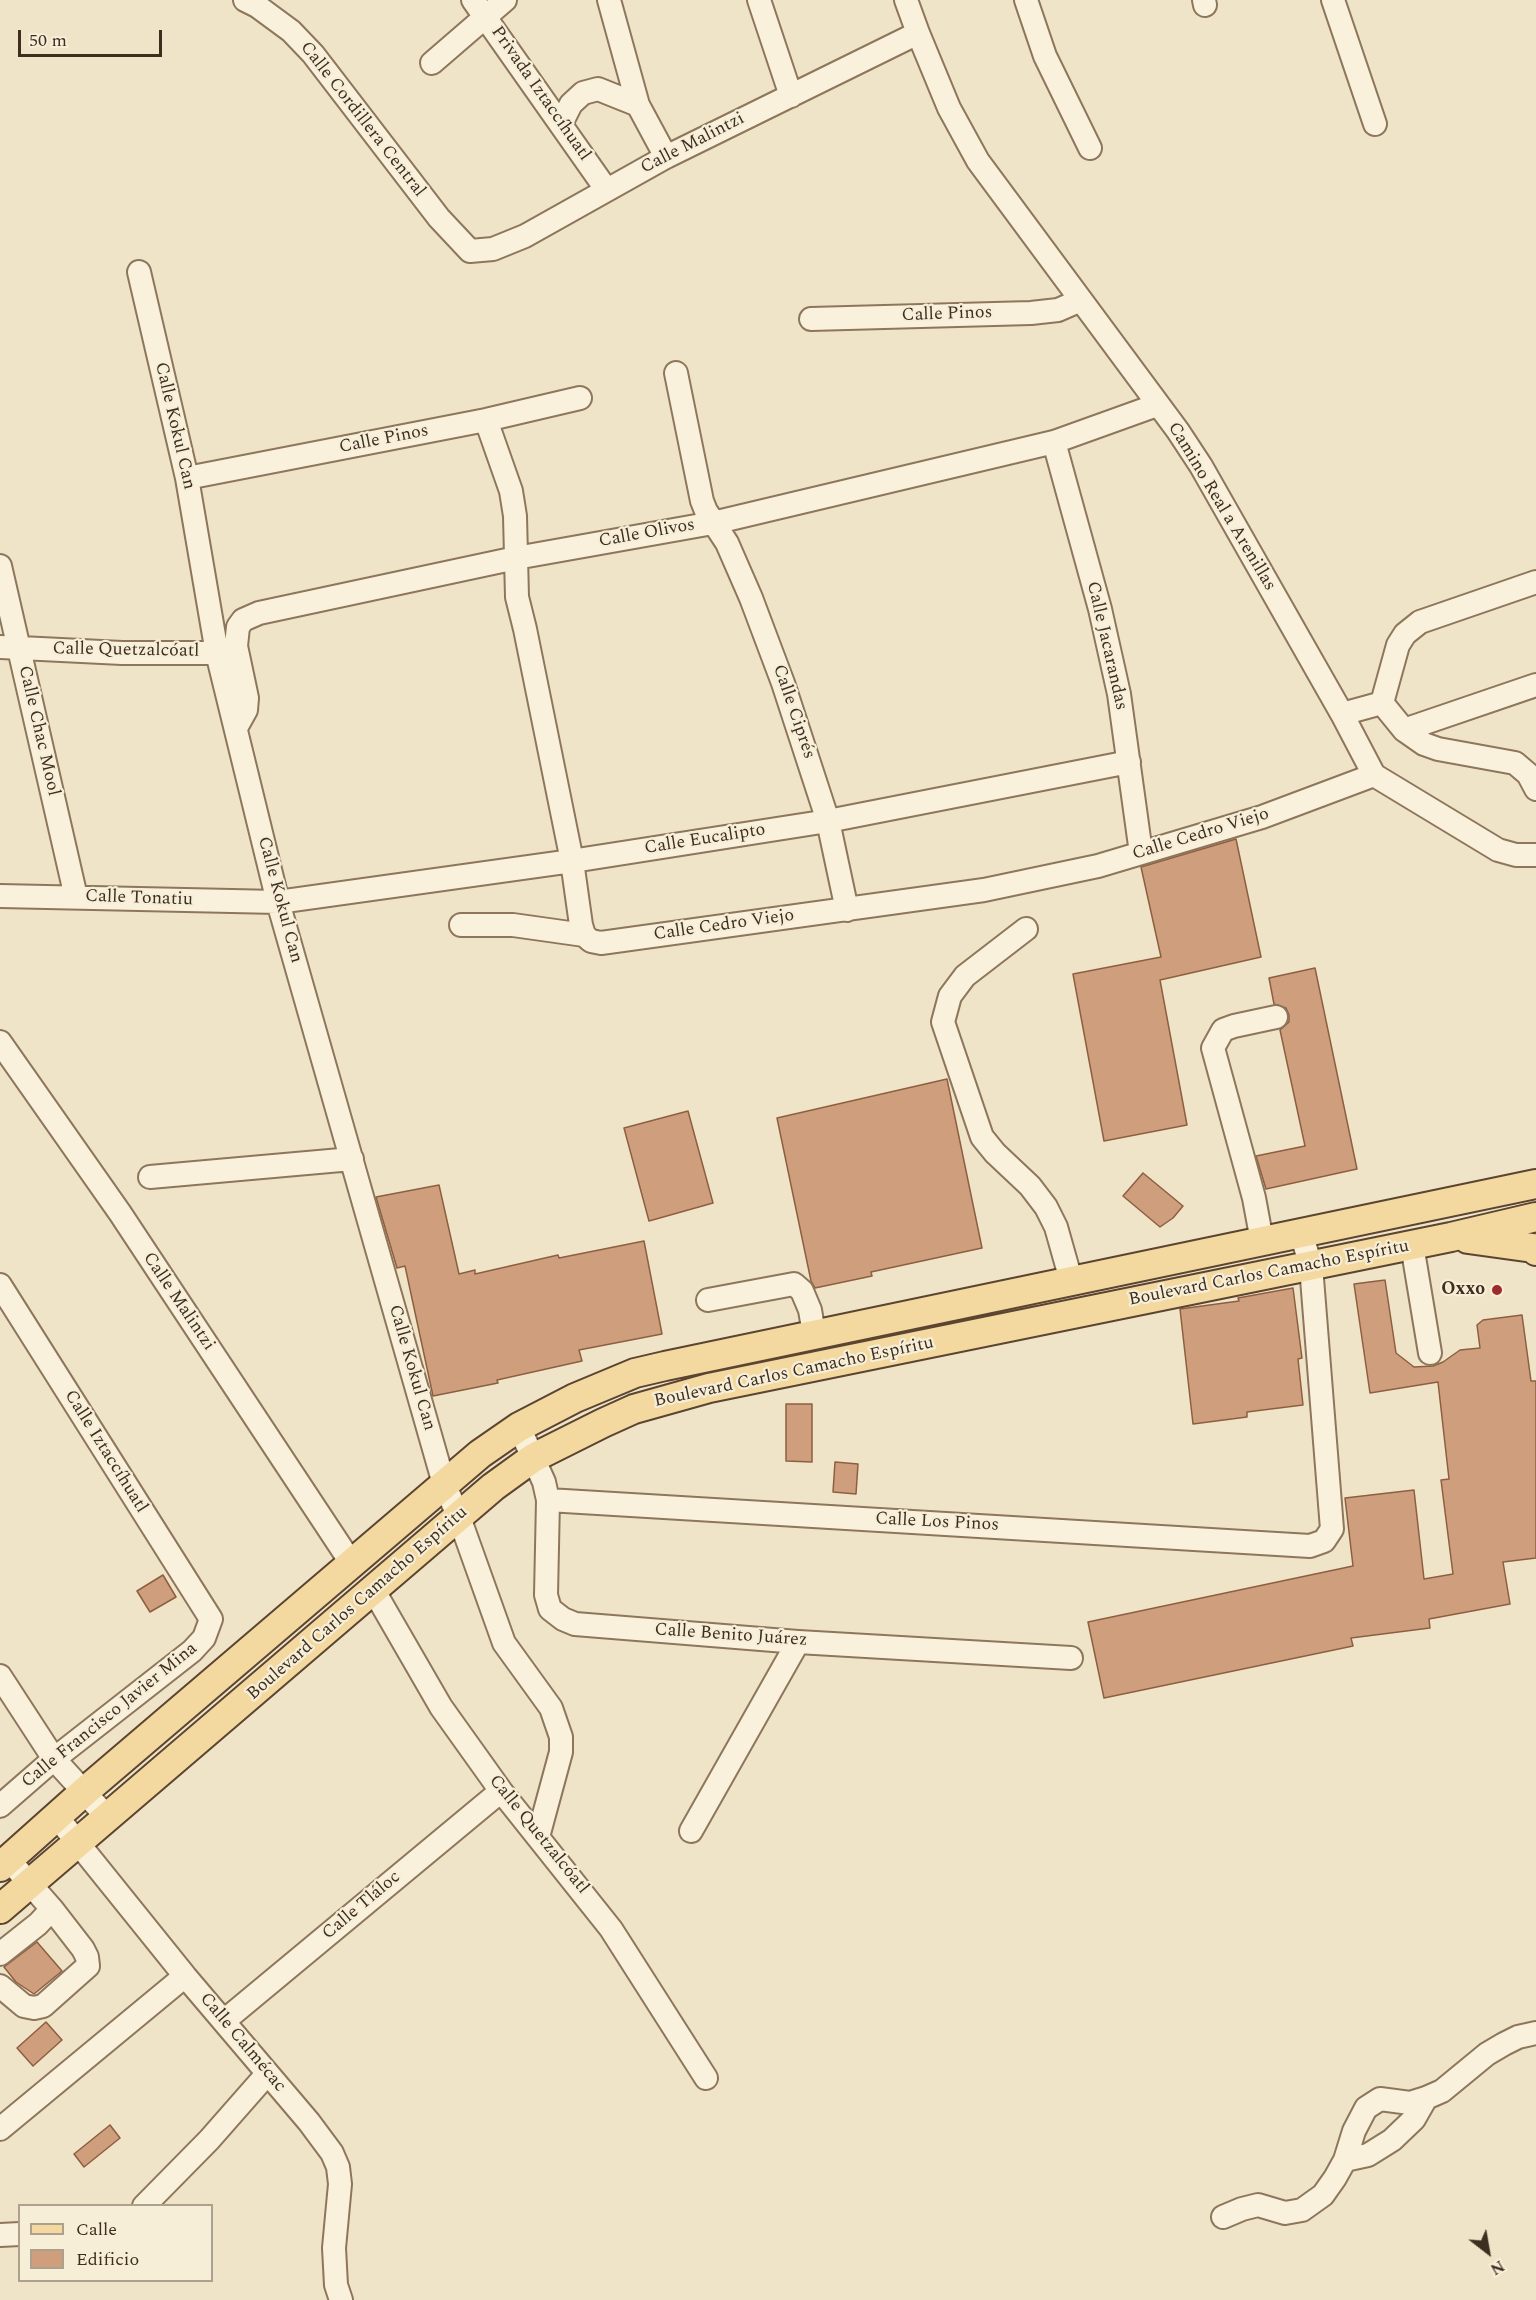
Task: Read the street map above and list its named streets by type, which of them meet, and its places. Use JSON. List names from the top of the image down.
{
  "streets": {
    "main road": ["Boulevard Carlos Camacho Espíritu"],
    "street": [
      "Privada Iztaccíhuatl",
      "Calle Cordillera Central",
      "Calle Malintzi",
      "Calle Pinos",
      "Calle Kokul Can",
      "Camino Real a Arenillas",
      "Calle Olivos",
      "Calle Jacarandas",
      "Calle Quetzalcóatl",
      "Calle Ciprés",
      "Calle Chac Mool",
      "Calle Cedro Viejo",
      "Calle Eucalipto",
      "Calle Tonatiu",
      "Calle Iztaccíhuatl",
      "Calle Los Pinos",
      "Calle Benito Juárez",
      "Calle Francisco Javier Mina",
      "Calle Tláloc",
      "Calle Calmécac"
    ]
  },
  "crossings": [
    ["Privada Iztaccíhuatl", "Calle Malintzi"],
    ["Calle Cordillera Central", "Calle Malintzi"],
    ["Calle Malintzi", "Camino Real a Arenillas"],
    ["Calle Malintzi", "Boulevard Carlos Camacho Espíritu"],
    ["Calle Pinos", "Calle Kokul Can"],
    ["Calle Pinos", "Camino Real a Arenillas"],
    ["Calle Kokul Can", "Calle Olivos"],
    ["Calle Kokul Can", "Calle Quetzalcóatl"],
    ["Calle Kokul Can", "Calle Eucalipto"],
    ["Calle Kokul Can", "Calle Tonatiu"],
    ["Calle Kokul Can", "Boulevard Carlos Camacho Espíritu"],
    ["Camino Real a Arenillas", "Calle Olivos"],
    ["Camino Real a Arenillas", "Calle Cedro Viejo"],
    ["Calle Olivos", "Calle Jacarandas"],
    ["Calle Olivos", "Calle Ciprés"],
    ["Calle Jacarandas", "Calle Cedro Viejo"],
    ["Calle Jacarandas", "Calle Eucalipto"],
    ["Calle Quetzalcóatl", "Calle Chac Mool"],
    ["Calle Quetzalcóatl", "Boulevard Carlos Camacho Espíritu"],
    ["Calle Quetzalcóatl", "Calle Tláloc"],
    ["Calle Ciprés", "Calle Cedro Viejo"],
    ["Calle Ciprés", "Calle Eucalipto"],
    ["Calle Chac Mool", "Calle Tonatiu"],
    ["Calle Eucalipto", "Calle Tonatiu"],
    ["Boulevard Carlos Camacho Espíritu", "Calle Los Pinos"],
    ["Boulevard Carlos Camacho Espíritu", "Calle Benito Juárez"],
    ["Boulevard Carlos Camacho Espíritu", "Calle Calmécac"],
    ["Calle Iztaccíhuatl", "Calle Francisco Javier Mina"],
    ["Calle Los Pinos", "Calle Benito Juárez"],
    ["Calle Tláloc", "Calle Calmécac"]
  ],
  "places": ["Oxxo"],
  "legend": ["Calle", "Edificio"],
  "scale_bar": "50 m",
  "north": "bottom right"
}
